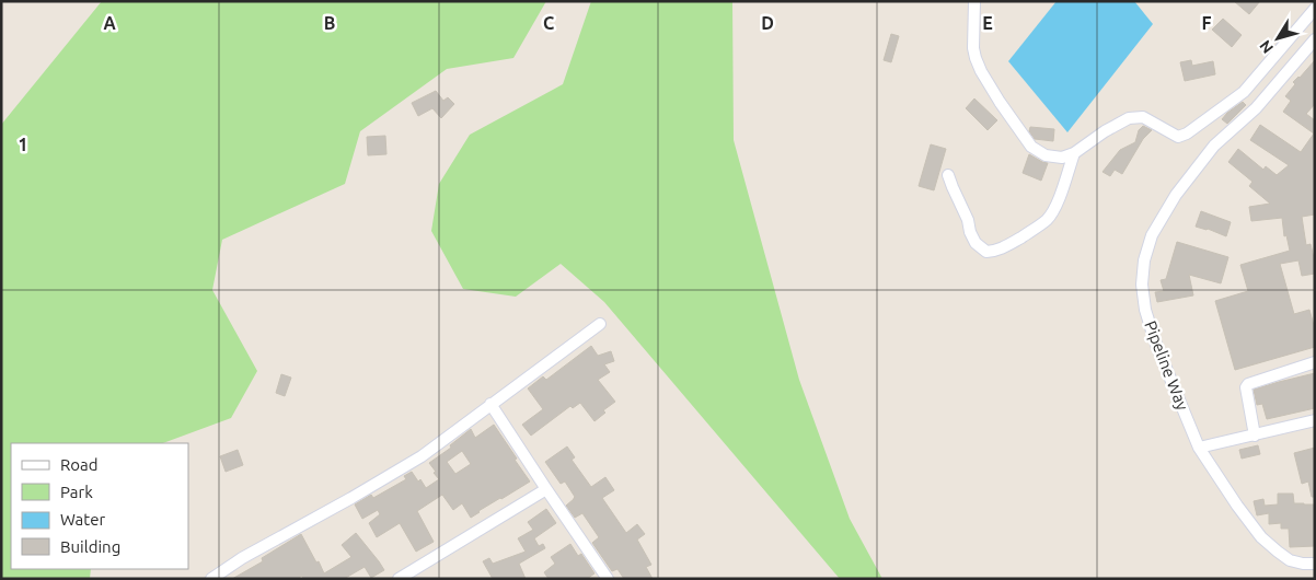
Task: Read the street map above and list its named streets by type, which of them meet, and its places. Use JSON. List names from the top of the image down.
{
  "streets": {
    "street": ["Pipeline Way"]
  },
  "legend": [
    "Road",
    "Park",
    "Water",
    "Building"
  ],
  "north": "bottom left",
  "grid": {
    "columns": [
      "A",
      "B",
      "C",
      "D",
      "E",
      "F"
    ],
    "rows": ["1"]
  }
}
